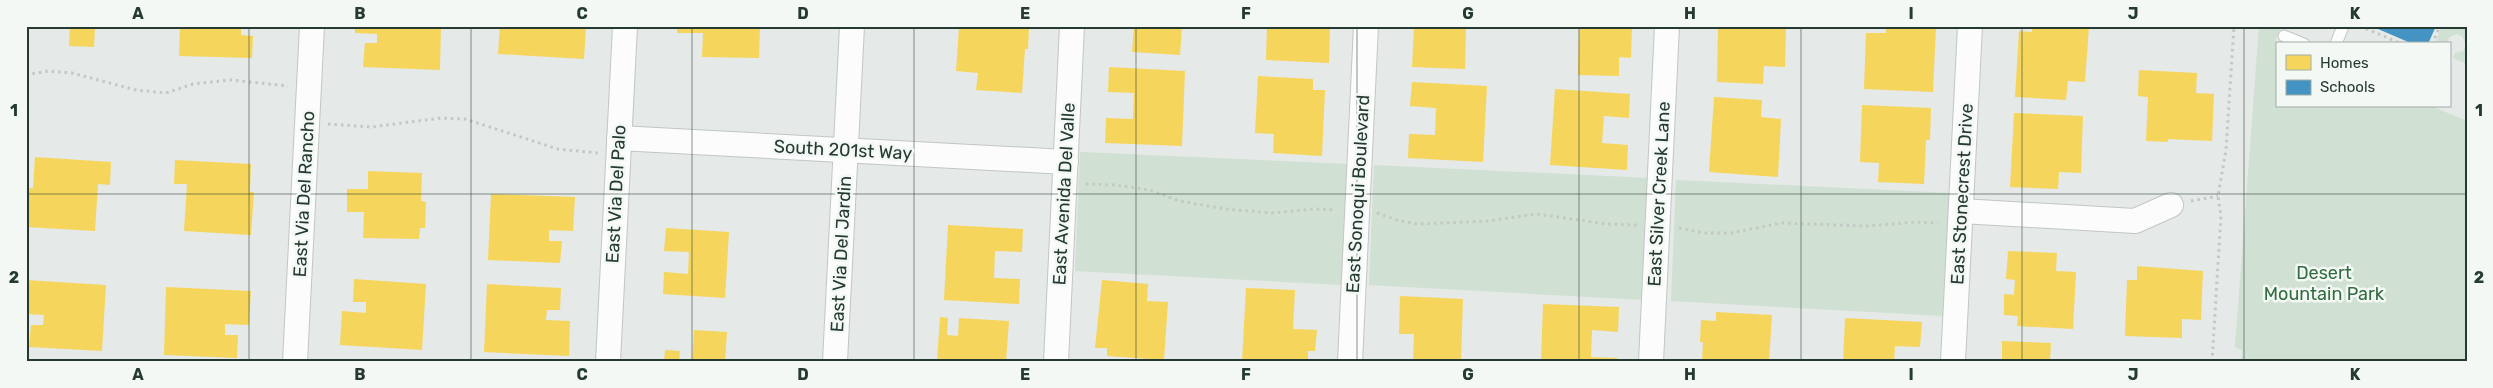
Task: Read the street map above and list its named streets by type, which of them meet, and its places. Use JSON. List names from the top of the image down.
{
  "streets": {
    "street": [
      "South 201st Way",
      "East Via Del Rancho",
      "East Via Del Palo",
      "East Avenida Del Valle",
      "East Sonoqui Boulevard",
      "East Silver Creek Lane",
      "East Stonecrest Drive",
      "East Via Del Jardin"
    ]
  },
  "crossings": [
    ["South 201st Way", "East Via Del Palo"],
    ["South 201st Way", "East Avenida Del Valle"],
    ["South 201st Way", "East Via Del Jardin"]
  ],
  "parks": ["Desert Mountain Park"],
  "legend": ["Homes", "Schools"],
  "grid": {
    "columns": [
      "A",
      "B",
      "C",
      "D",
      "E",
      "F",
      "G",
      "H",
      "I",
      "J",
      "K"
    ],
    "rows": ["1", "2"]
  }
}
